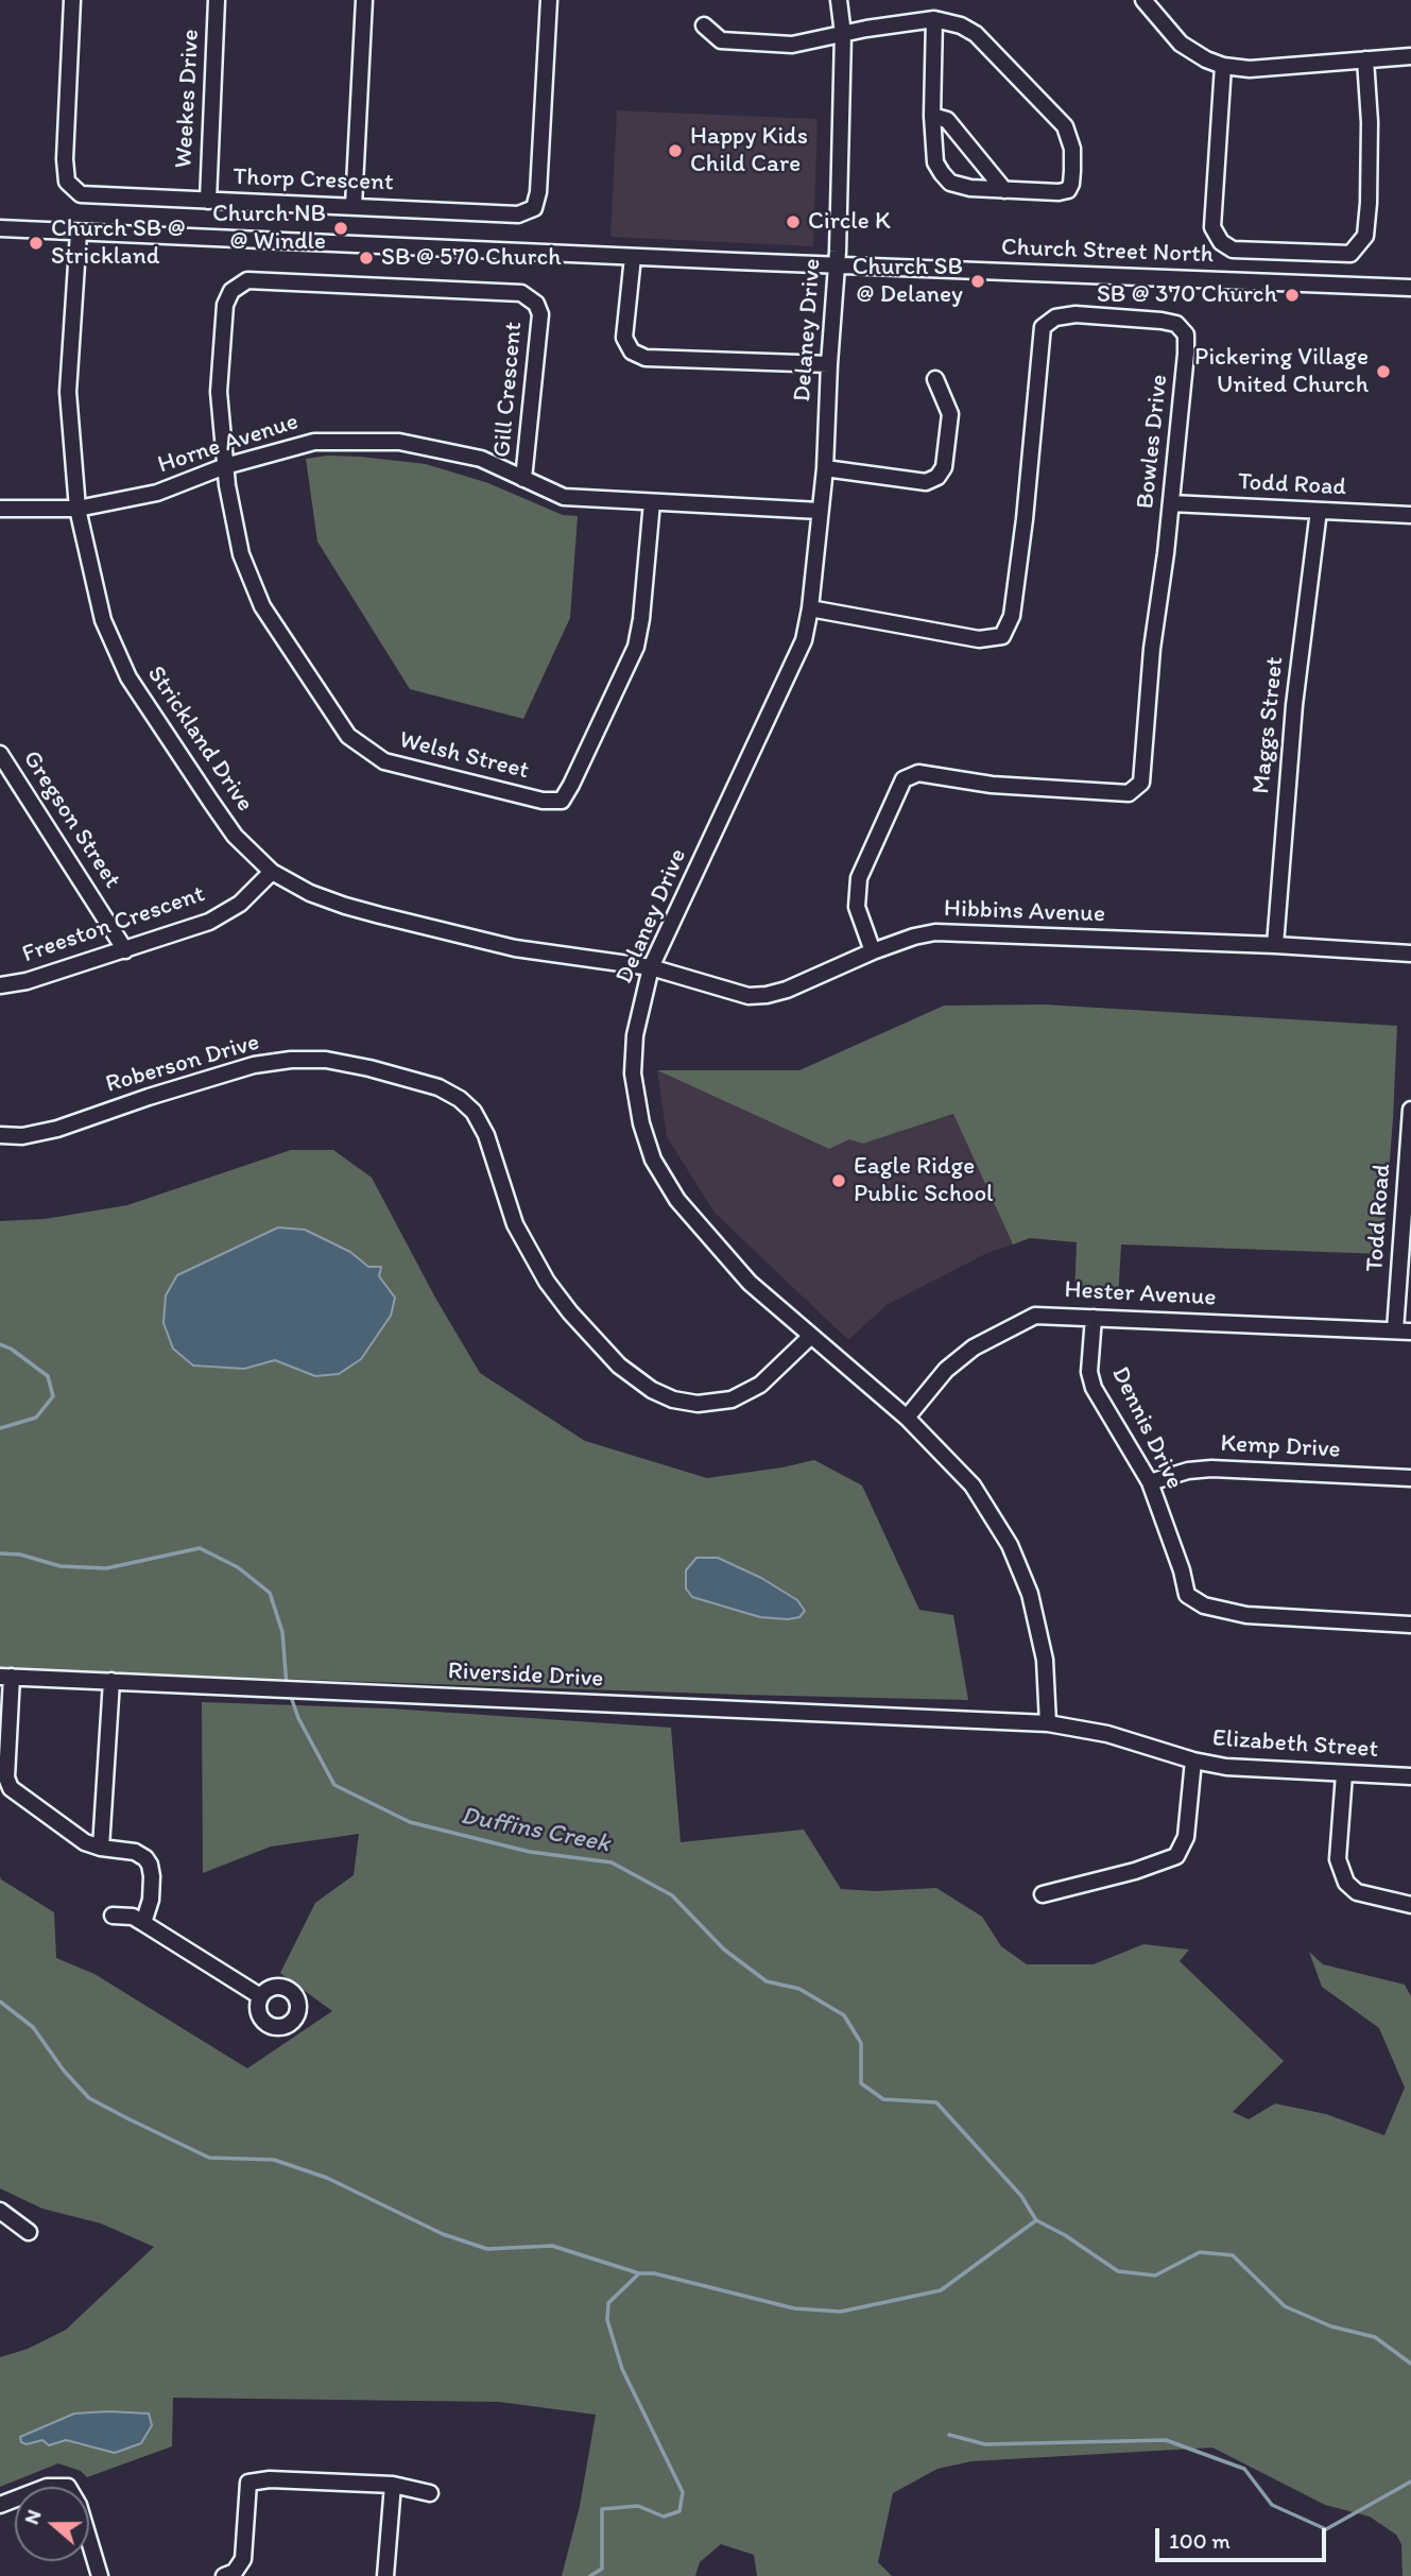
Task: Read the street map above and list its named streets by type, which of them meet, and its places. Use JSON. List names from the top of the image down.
{
  "streets": {
    "street": [
      "Weekes Drive",
      "Thorp Crescent",
      "Church Street North",
      "Delaney Drive",
      "Gill Crescent",
      "Bowles Drive",
      "Horne Avenue",
      "Todd Road",
      "Maggs Street",
      "Strickland Drive",
      "Welsh Street",
      "Gregson Street",
      "Hibbins Avenue",
      "Freeston Crescent",
      "Roberson Drive",
      "Hester Avenue",
      "Dennis Drive",
      "Kemp Drive",
      "Riverside Drive",
      "Elizabeth Street"
    ]
  },
  "crossings": [
    ["Weekes Drive", "Thorp Crescent"],
    ["Church Street North", "Delaney Drive"],
    ["Church Street North", "Strickland Drive"],
    ["Delaney Drive", "Bowles Drive"],
    ["Delaney Drive", "Horne Avenue"],
    ["Delaney Drive", "Strickland Drive"],
    ["Delaney Drive", "Hibbins Avenue"],
    ["Delaney Drive", "Roberson Drive"],
    ["Delaney Drive", "Hester Avenue"],
    ["Delaney Drive", "Riverside Drive"],
    ["Delaney Drive", "Elizabeth Street"],
    ["Gill Crescent", "Horne Avenue"],
    ["Gill Crescent", "Welsh Street"],
    ["Bowles Drive", "Todd Road"],
    ["Bowles Drive", "Hibbins Avenue"],
    ["Horne Avenue", "Strickland Drive"],
    ["Horne Avenue", "Welsh Street"],
    ["Todd Road", "Maggs Street"],
    ["Todd Road", "Hester Avenue"],
    ["Maggs Street", "Hibbins Avenue"],
    ["Strickland Drive", "Hibbins Avenue"],
    ["Strickland Drive", "Freeston Crescent"],
    ["Gregson Street", "Freeston Crescent"],
    ["Hester Avenue", "Dennis Drive"],
    ["Dennis Drive", "Kemp Drive"],
    ["Riverside Drive", "Elizabeth Street"]
  ],
  "water": ["Duffins Creek"],
  "places": [
    "Happy Kids Child Care",
    "Circle K",
    "Church NB @ Windle",
    "Church SB @ Strickland",
    "SB @ 570 Church",
    "Church SB @ Delaney",
    "SB @ 370 Church",
    "Pickering Village United Church",
    "Eagle Ridge Public School"
  ],
  "scale_bar": "100 m",
  "north": "left"
}
